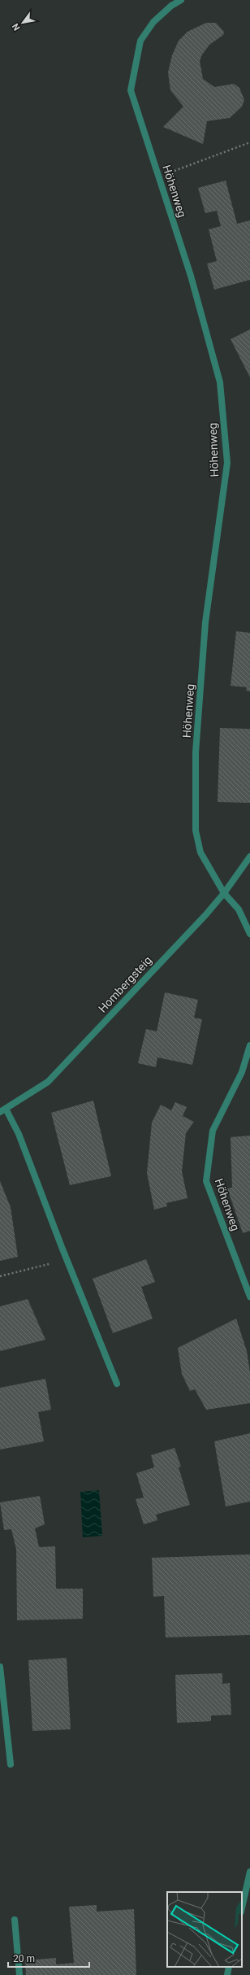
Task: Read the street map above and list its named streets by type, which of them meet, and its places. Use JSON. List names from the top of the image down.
{
  "streets": {
    "street": ["Höhenweg", "Hombergsteig"]
  },
  "crossings": [
    ["Höhenweg", "Hombergsteig"]
  ],
  "scale_bar": "20 m",
  "north": "bottom left"
}
